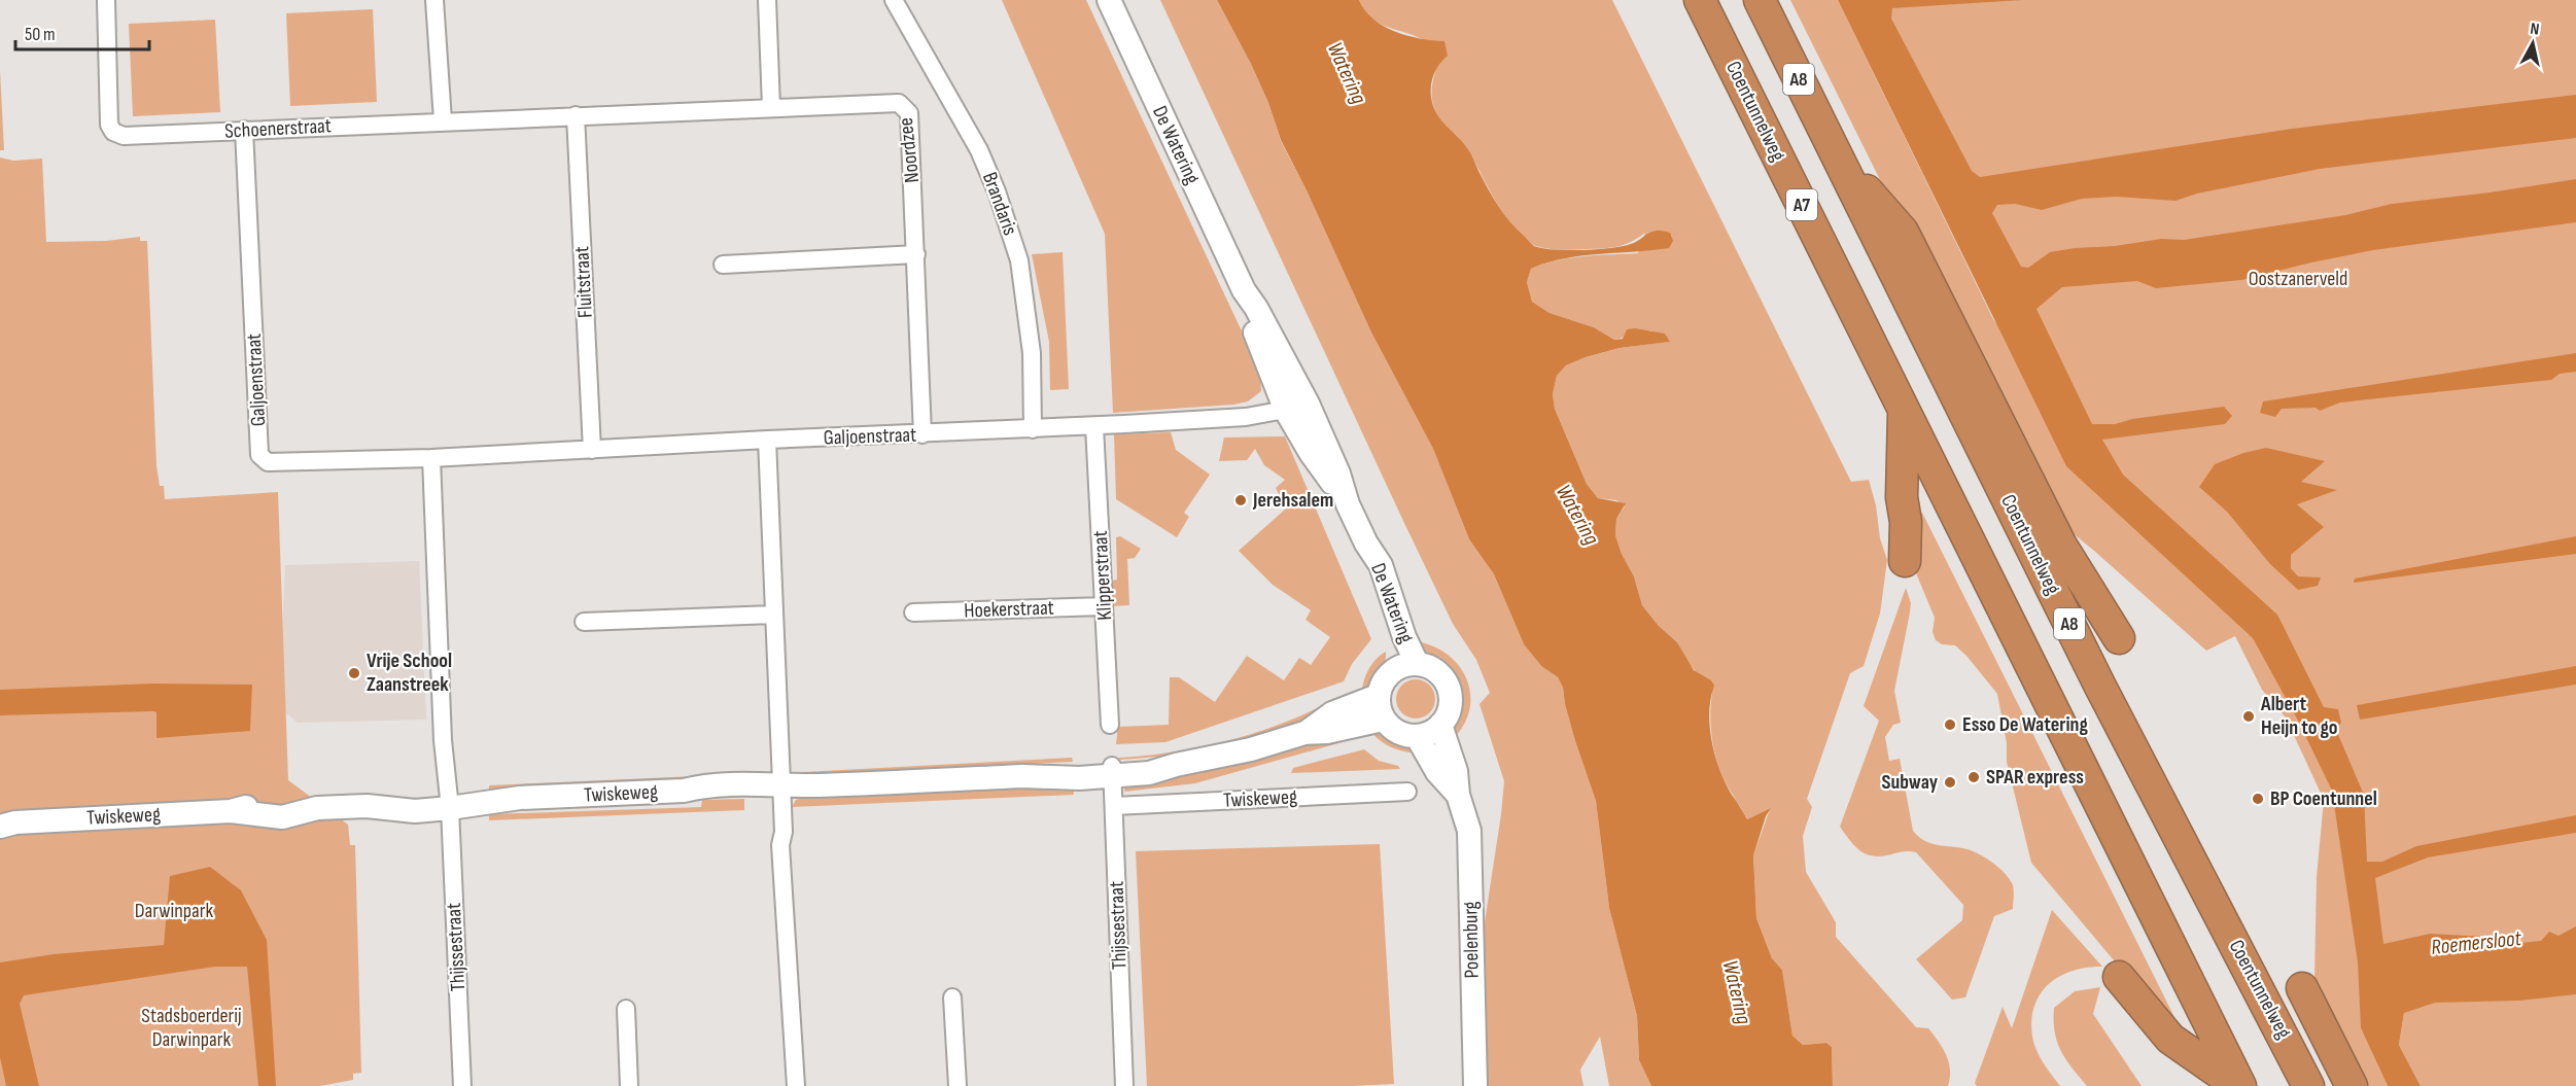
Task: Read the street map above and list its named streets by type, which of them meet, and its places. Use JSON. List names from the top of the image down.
{
  "streets": {
    "highway": ["A8", "Coentunnelweg", "A7"],
    "main road": ["De Watering", "Twiskeweg", "Poelenburg"],
    "street": [
      "Schoenerstraat",
      "Noordzee",
      "Brandaris",
      "Fluitstraat",
      "Galjoenstraat",
      "Klipperstraat",
      "Hoekerstraat",
      "Thijssestraat"
    ]
  },
  "crossings": [
    ["A8", "Coentunnelweg"],
    ["Schoenerstraat", "Noordzee"],
    ["Schoenerstraat", "Fluitstraat"],
    ["Schoenerstraat", "Galjoenstraat"],
    ["De Watering", "Galjoenstraat"],
    ["De Watering", "Twiskeweg"],
    ["De Watering", "Poelenburg"],
    ["Noordzee", "Fluitstraat"],
    ["Noordzee", "Galjoenstraat"],
    ["Brandaris", "Galjoenstraat"],
    ["Fluitstraat", "Galjoenstraat"],
    ["Galjoenstraat", "Klipperstraat"],
    ["Klipperstraat", "Hoekerstraat"],
    ["Twiskeweg", "Thijssestraat"],
    ["Twiskeweg", "Poelenburg"]
  ],
  "water": ["Watering", "Roemersloot"],
  "parks": ["Oostzanerveld", "Darwinpark", "Stadsboerderij Darwinpark"],
  "places": [
    "Jerehsalem",
    "Vrije School Zaanstreek",
    "Albert Heijn to go",
    "Esso De Watering",
    "SPAR express",
    "Subway",
    "BP Coentunnel"
  ],
  "scale_bar": "50 m",
  "north": "top"
}
